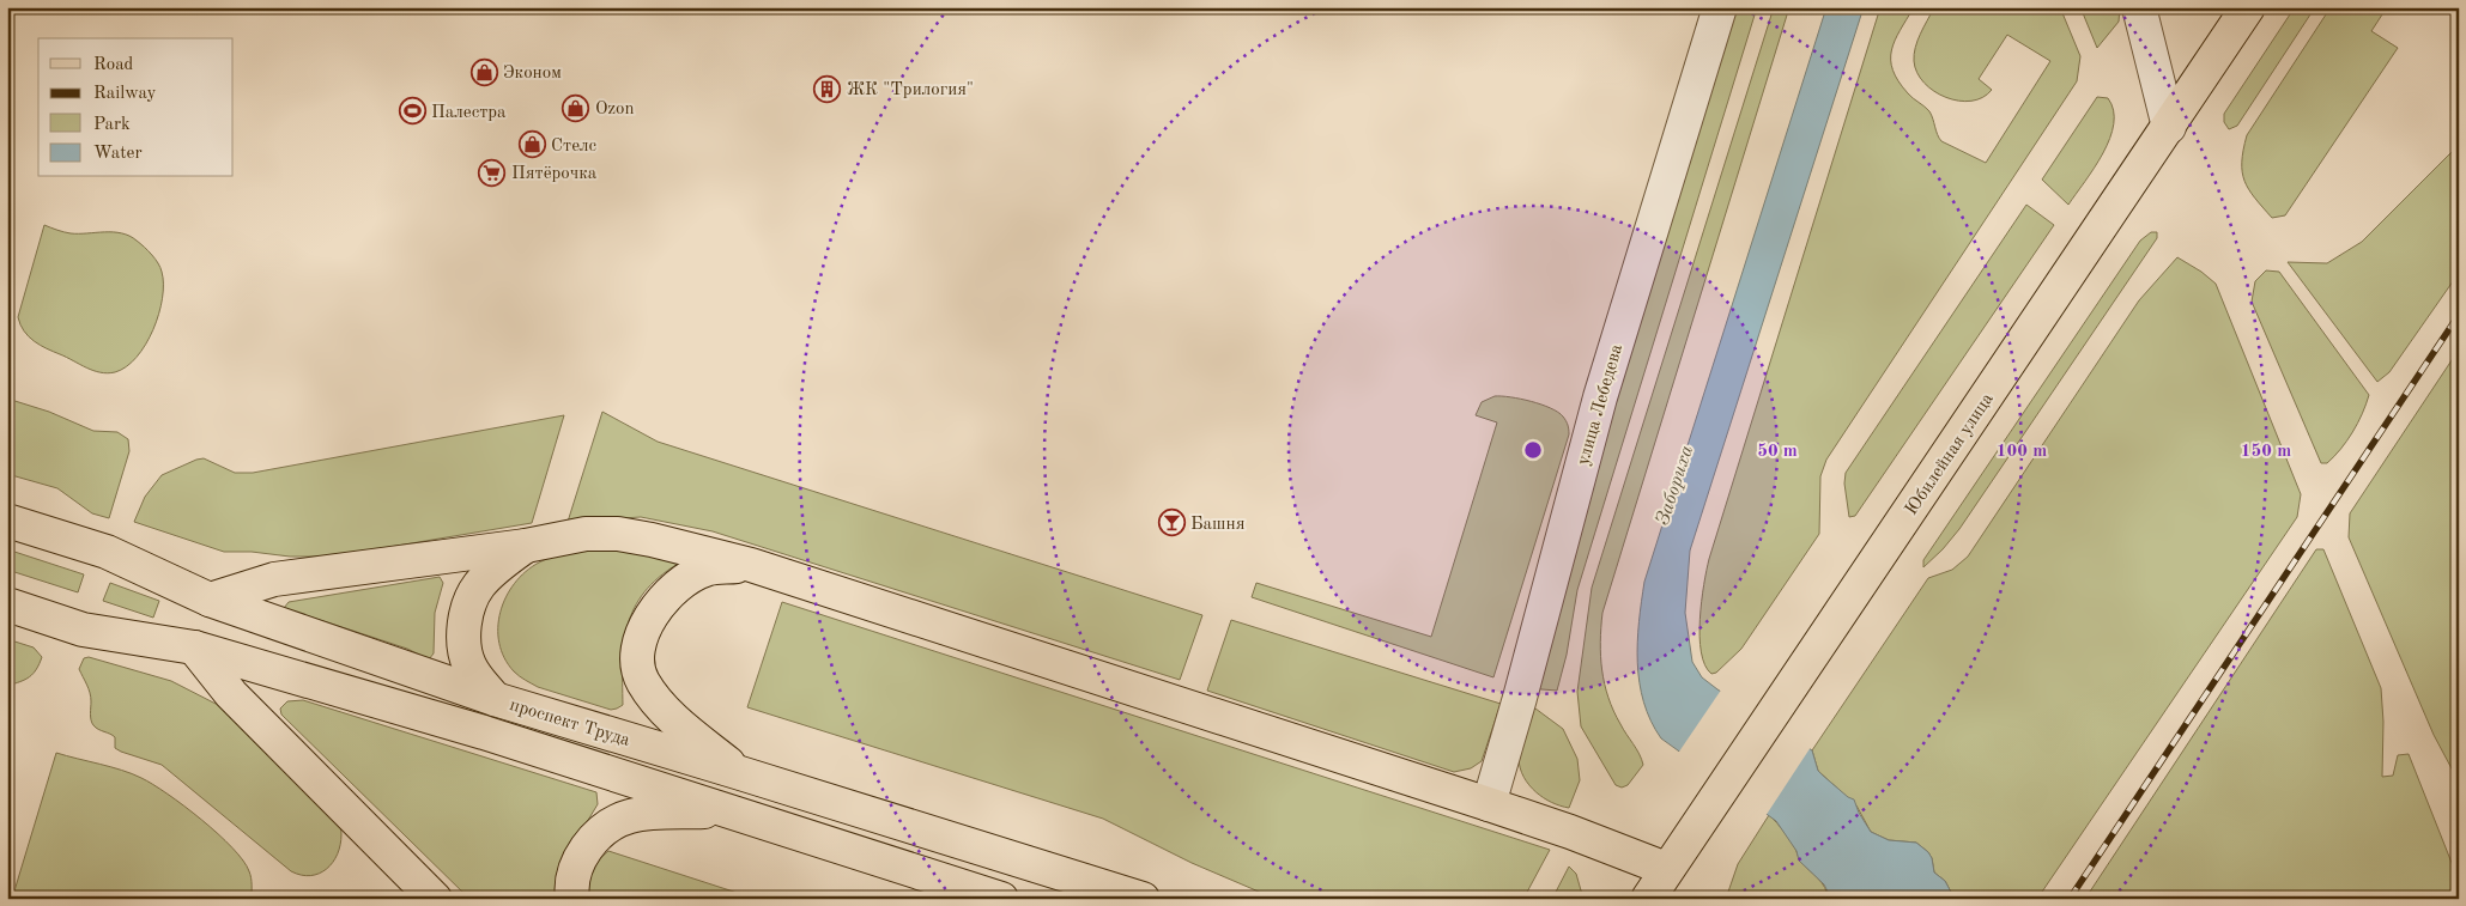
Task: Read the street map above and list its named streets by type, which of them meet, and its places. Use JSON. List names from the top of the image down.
{
  "streets": {
    "main road": ["Юбилейная улица", "проспект Труда"],
    "street": ["улица Лебедева"]
  },
  "water": ["Забориха"],
  "places": {
    "shop": ["Эконом", "Ozon", "Стелс"],
    "building": ["ЖК \"Трилогия\""],
    "sports": ["Палестра"],
    "supermarket": ["Пятёрочка"],
    "bar": ["Башня"]
  },
  "legend": [
    "Road",
    "Railway",
    "Park",
    "Water"
  ],
  "rings": ["50 m", "100 m", "150 m"]
}
